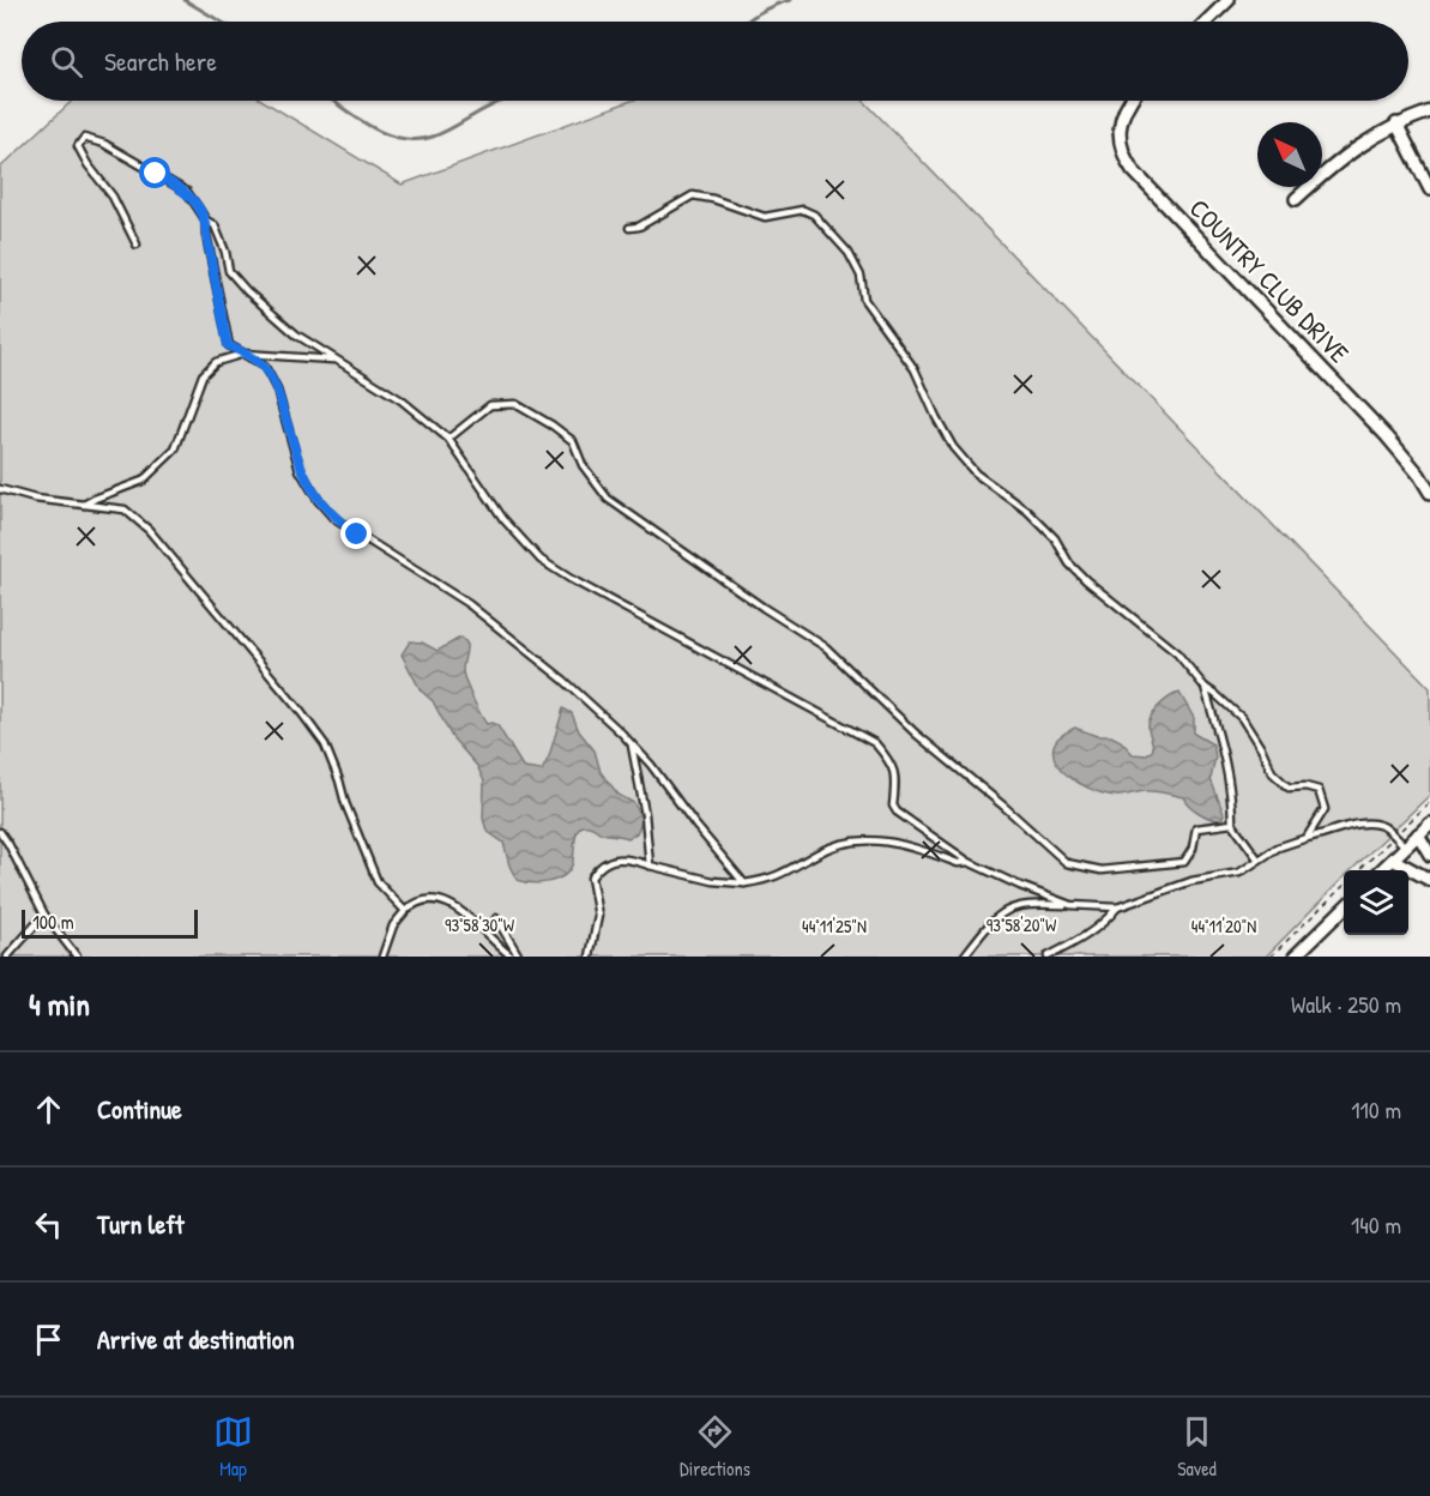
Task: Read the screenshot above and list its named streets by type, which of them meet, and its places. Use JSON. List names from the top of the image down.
{
  "streets": {
    "street": ["COUNTRY CLUB DRIVE"]
  },
  "scale_bar": "100 m",
  "north": "top left",
  "page": {
    "search": "Search here",
    "scale": "100 m",
    "heading": ["4 min", "Walk · 250 m"],
    "list": [
      ["Continue", "110 m"],
      ["Turn left", "140 m"],
      "Arrive at destination"
    ],
    "nav": ["Map", "Directions", "Saved"]
  },
  "coordinates": [
    "93°58'30\"W",
    "93°58'20\"W",
    "44°11'25\"N",
    "44°11'20\"N"
  ]
}
